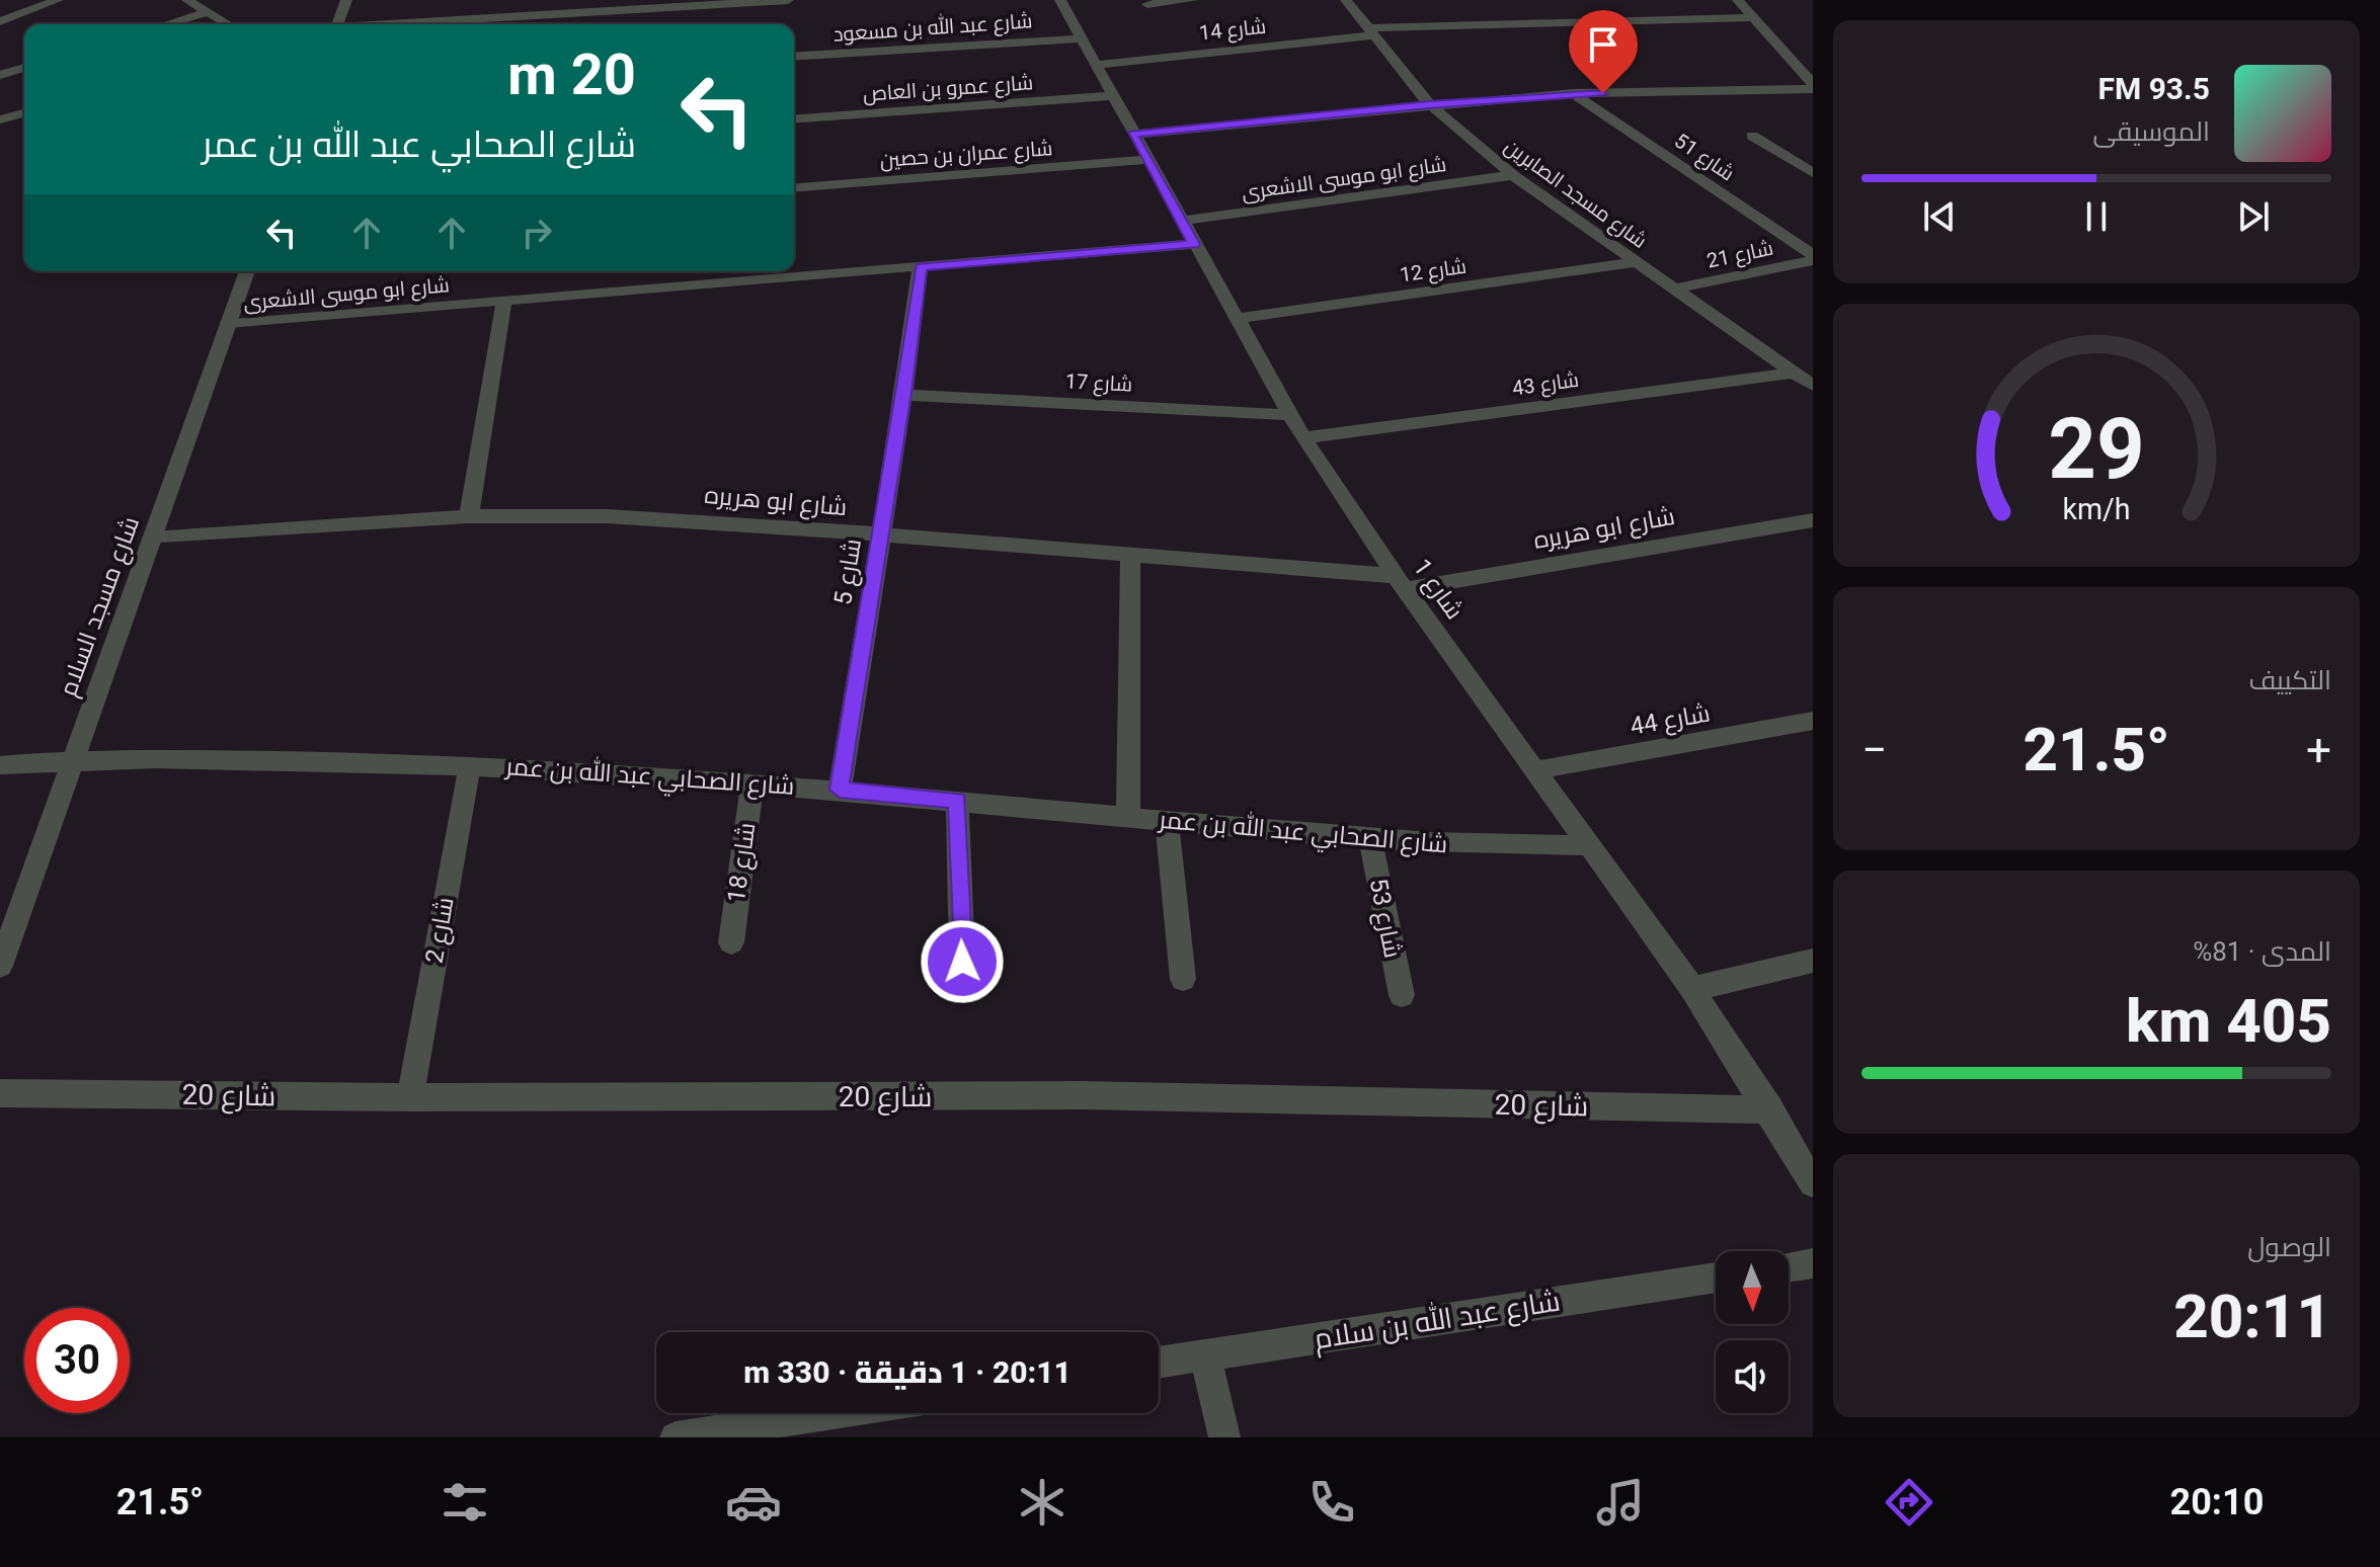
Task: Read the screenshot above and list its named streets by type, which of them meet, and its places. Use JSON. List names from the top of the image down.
{
  "streets": {
    "street": [
      "شارع عبد الله بن مسعود",
      "شارع 14",
      "شارع عمرو بن العاص",
      "شارع عمران بن حصين",
      "شارع 51",
      "شارع ابو موسى الاشعرى",
      "شارع مسجد الصابرين",
      "شارع 21",
      "شارع 12",
      "شارع 17",
      "شارع 43",
      "شارع ابو هريره",
      "شارع 5",
      "شارع 1",
      "شارع مسجد السلام",
      "شارع 44",
      "شارع الصحابي عبد الله بن عمر",
      "شارع 18",
      "شارع 53",
      "شارع 2",
      "شارع 20",
      "شارع عبد الله بن سلام"
    ]
  },
  "crossings": [
    ["شارع عبد الله بن مسعود", "شارع 1"],
    ["شارع 14", "شارع مسجد الصابرين"],
    ["شارع 14", "شارع 1"],
    ["شارع عمرو بن العاص", "شارع 1"],
    ["شارع عمران بن حصين", "شارع 1"],
    ["شارع 51", "شارع 21"],
    ["شارع ابو موسى الاشعرى", "شارع مسجد الصابرين"],
    ["شارع ابو موسى الاشعرى", "شارع 5"],
    ["شارع ابو موسى الاشعرى", "شارع 1"],
    ["شارع ابو موسى الاشعرى", "شارع مسجد السلام"],
    ["شارع مسجد الصابرين", "شارع 21"],
    ["شارع مسجد الصابرين", "شارع 12"],
    ["شارع مسجد الصابرين", "شارع 43"],
    ["شارع 12", "شارع 1"],
    ["شارع 17", "شارع 5"],
    ["شارع 17", "شارع 1"],
    ["شارع 43", "شارع 1"],
    ["شارع ابو هريره", "شارع 5"],
    ["شارع ابو هريره", "شارع 1"],
    ["شارع ابو هريره", "شارع مسجد السلام"],
    ["شارع 5", "شارع الصحابي عبد الله بن عمر"],
    ["شارع 1", "شارع 44"],
    ["شارع 1", "شارع الصحابي عبد الله بن عمر"],
    ["شارع 1", "شارع 20"],
    ["شارع مسجد السلام", "شارع الصحابي عبد الله بن عمر"],
    ["شارع الصحابي عبد الله بن عمر", "شارع 18"],
    ["شارع الصحابي عبد الله بن عمر", "شارع 53"],
    ["شارع الصحابي عبد الله بن عمر", "شارع 2"],
    ["شارع 2", "شارع 20"]
  ],
  "north": "bottom",
  "page": {
    "turn": ["20 m", "شارع الصحابي عبد الله بن عمر"],
    "song": ["93.5 FM", "الموسيقى"],
    "tile": [
      "التكييف",
      ["المدى · 81%", "405 km"],
      ["الوصول", "20:11"]
    ],
    "heat": ["−", "21.5°", "+"],
    "limit": "30",
    "trip": "20:11 · 1 دقيقة · 330 m",
    "tabs": ["20:10", "21.5°"],
    "gauge": ["29", "km/h"]
  }
}
